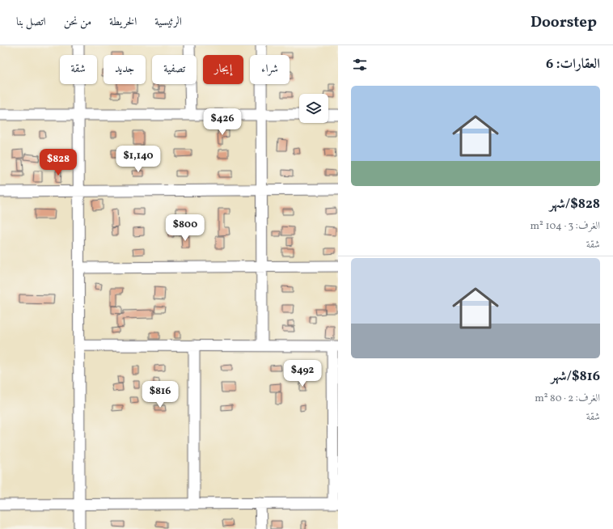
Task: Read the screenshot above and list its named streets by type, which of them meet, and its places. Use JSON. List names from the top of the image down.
{
  "page": {
    "header": "Doorstep",
    "nav": [
      "الرئيسية",
      "الخريطة",
      "من نحن",
      "اتصل بنا"
    ],
    "heading": "العقارات: 6",
    "chip": [
      "شراء",
      "إيجار",
      "تصفية",
      "جديد",
      "شقة"
    ],
    "list": [
      {
        "name": "$828/شهر",
        "note": "الغرف: 3 · 104 m² · شقة"
      },
      {
        "name": "$816/شهر",
        "note": "الغرف: 2 · 80 m² · شقة"
      }
    ],
    "price": [
      "$426",
      "$1,140",
      "$828",
      "$800",
      "$492",
      "$816"
    ]
  }
}
